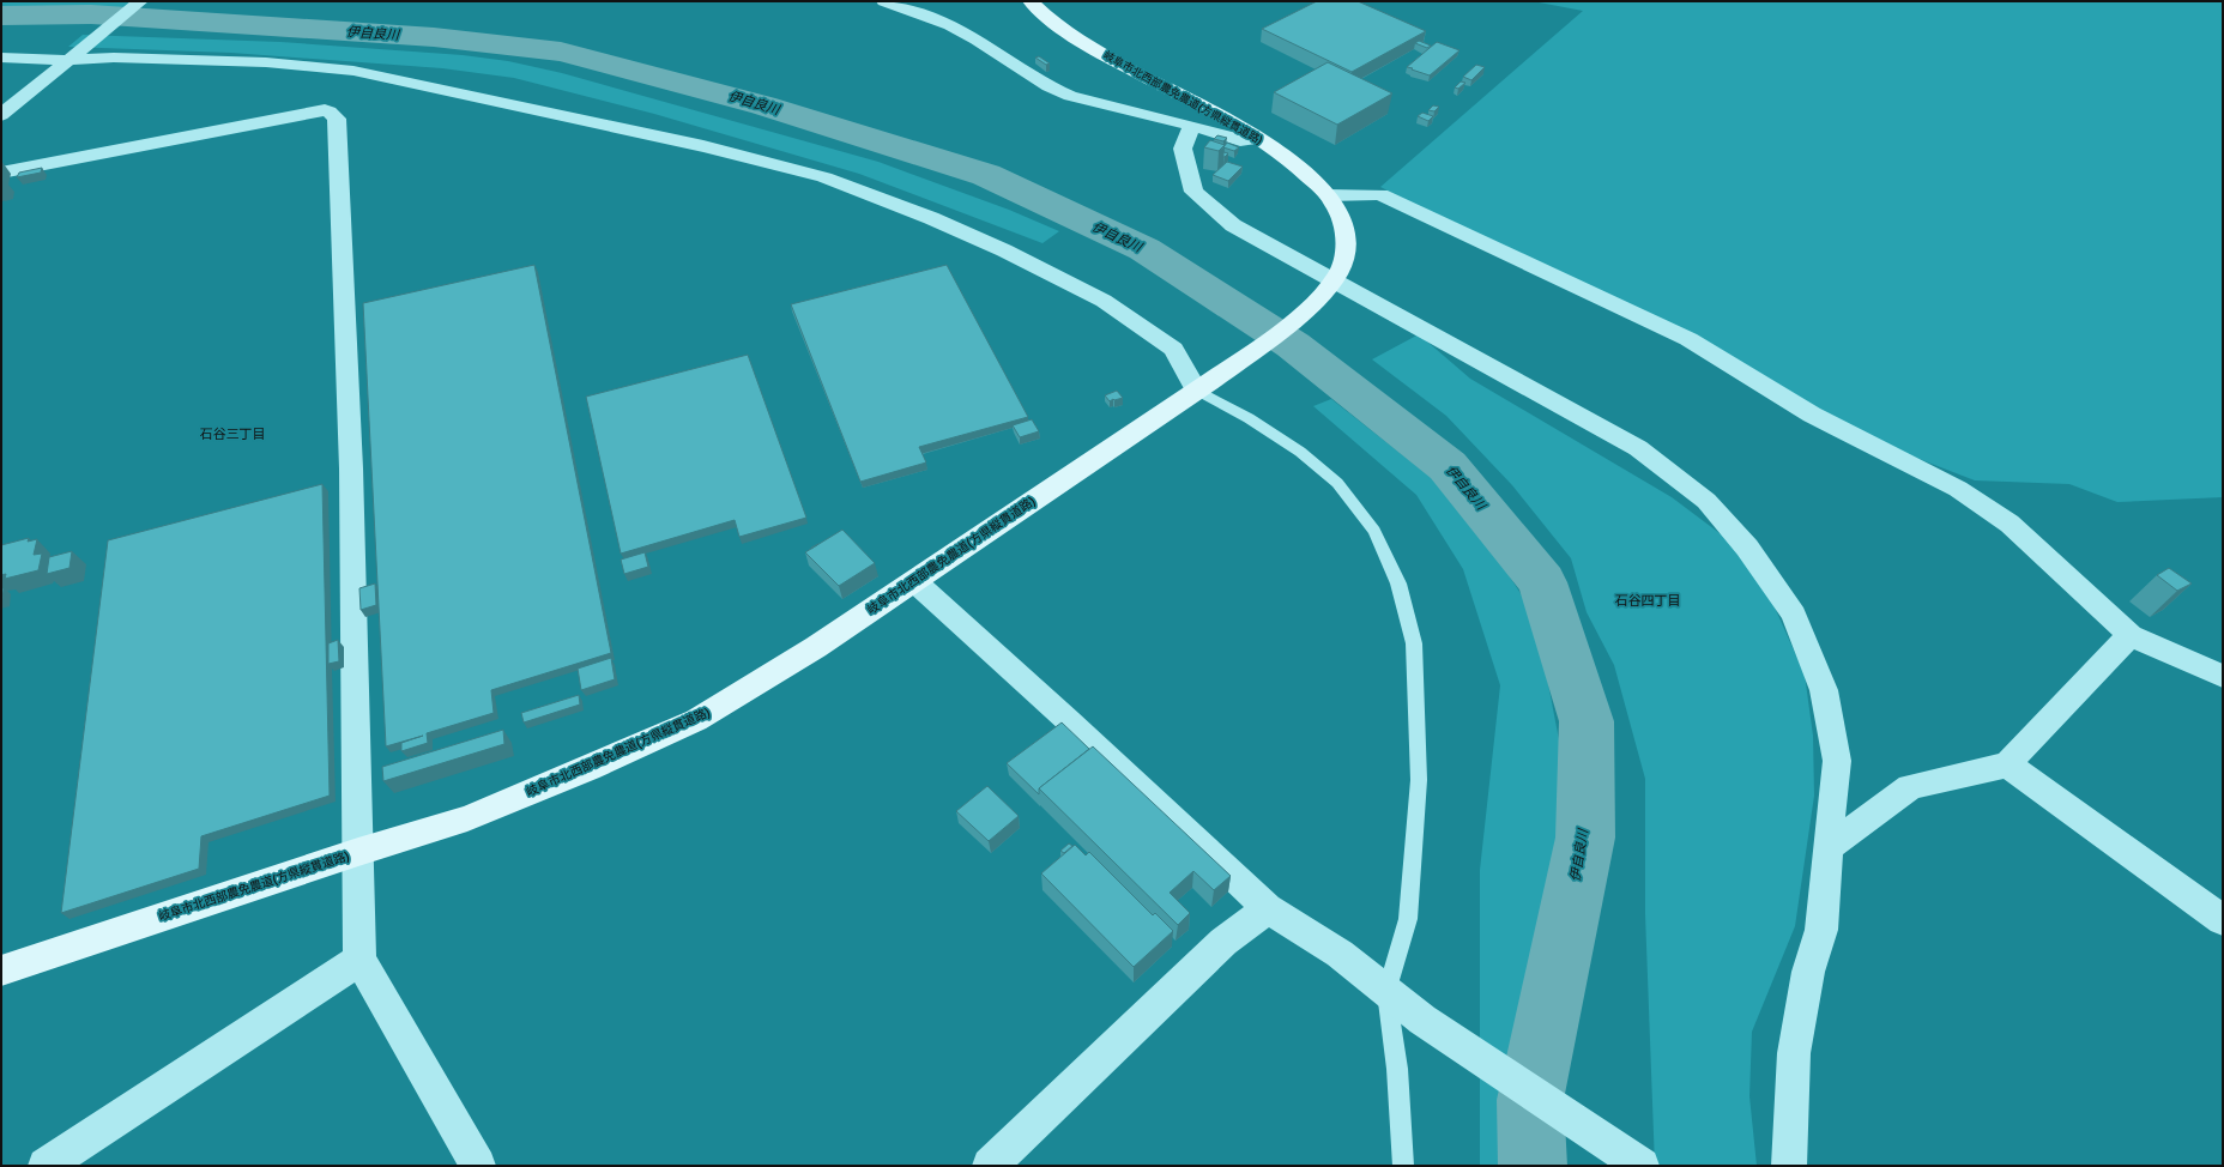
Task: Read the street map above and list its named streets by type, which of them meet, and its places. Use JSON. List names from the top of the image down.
{
  "streets": {
    "street": ["岐阜市北西部農免農道(方県縦貫道路)"]
  },
  "districts": ["石谷三丁目", "石谷四丁目"],
  "water": ["伊自良川"]
}
